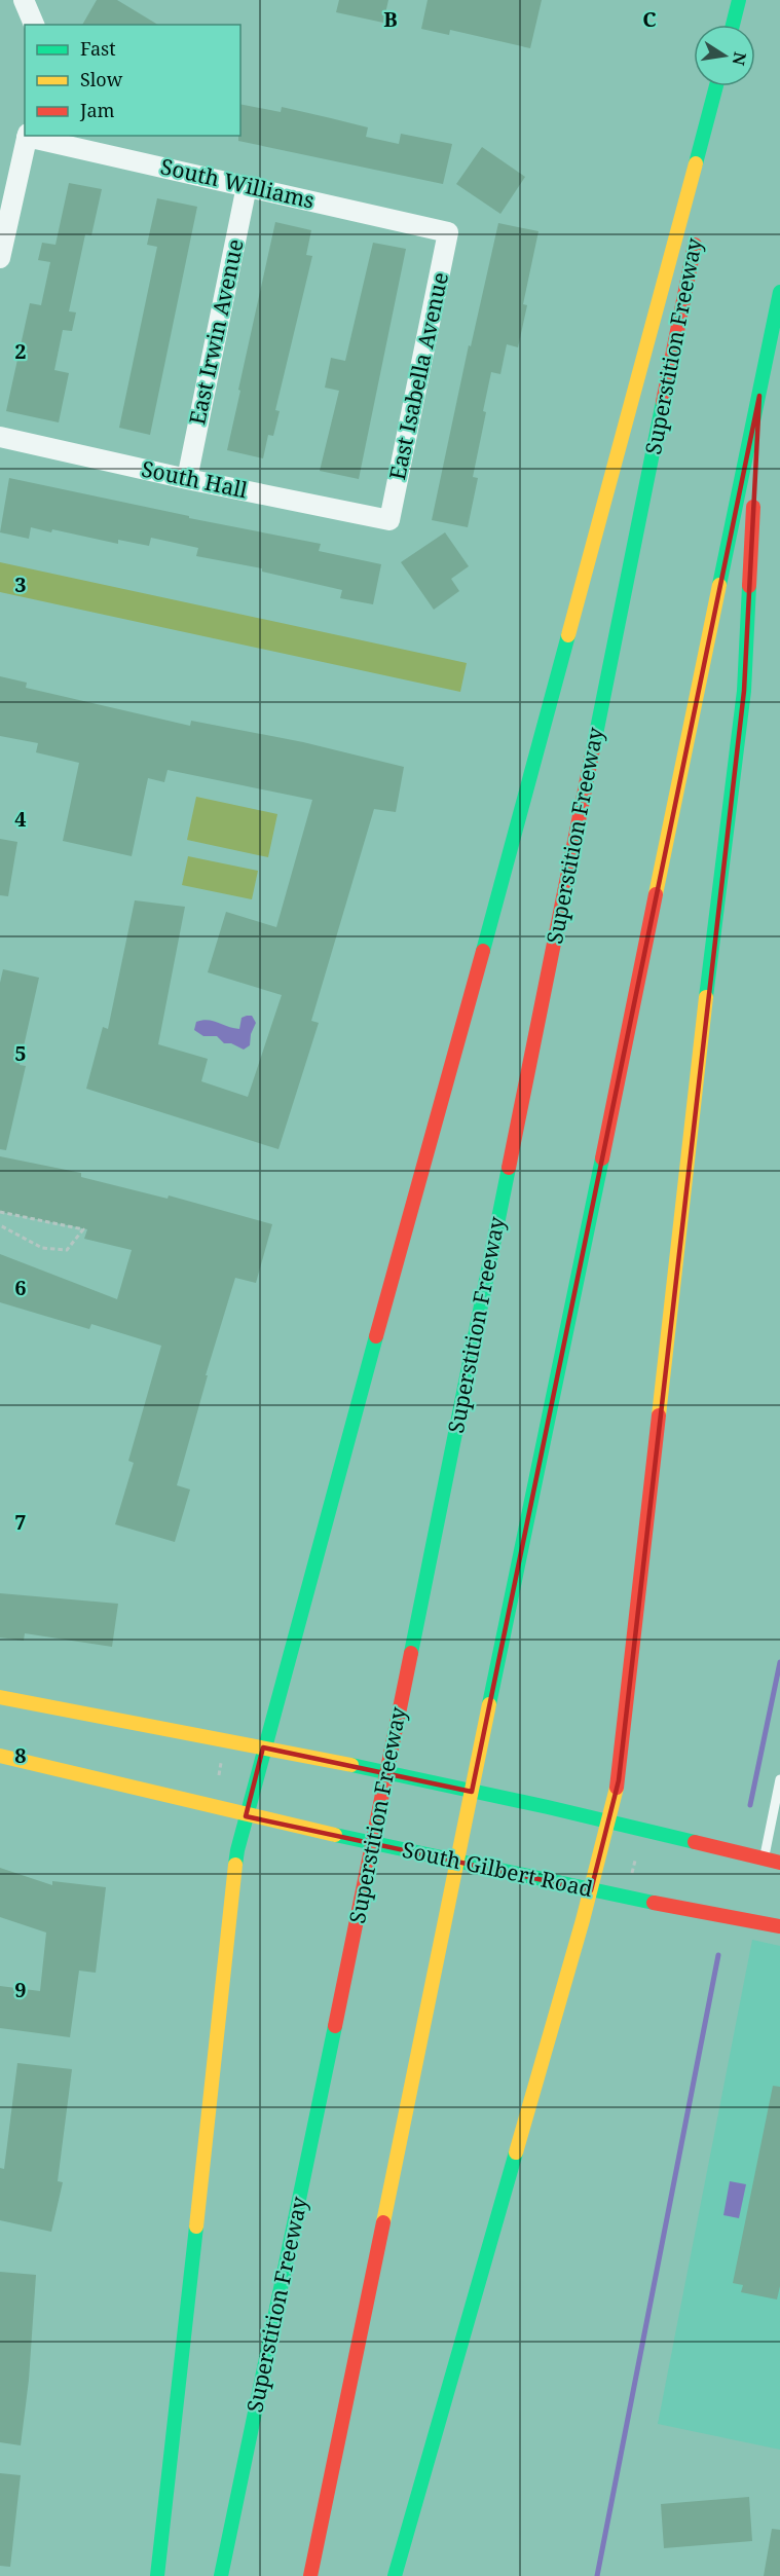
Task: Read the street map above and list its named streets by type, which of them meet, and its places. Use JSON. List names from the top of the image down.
{
  "streets": {
    "main road": ["Superstition Freeway", "South Gilbert Road"],
    "street": [
      "South Williams",
      "East Irwin Avenue",
      "East Isabella Avenue",
      "South Hall"
    ]
  },
  "crossings": [
    ["South Williams", "East Irwin Avenue"],
    ["South Williams", "East Isabella Avenue"],
    ["East Irwin Avenue", "South Hall"],
    ["East Isabella Avenue", "South Hall"]
  ],
  "legend": ["Fast", "Slow", "Jam"],
  "north": "right",
  "grid": {
    "columns": ["B", "C"],
    "rows": [
      "2",
      "3",
      "4",
      "5",
      "6",
      "7",
      "8",
      "9"
    ]
  }
}
